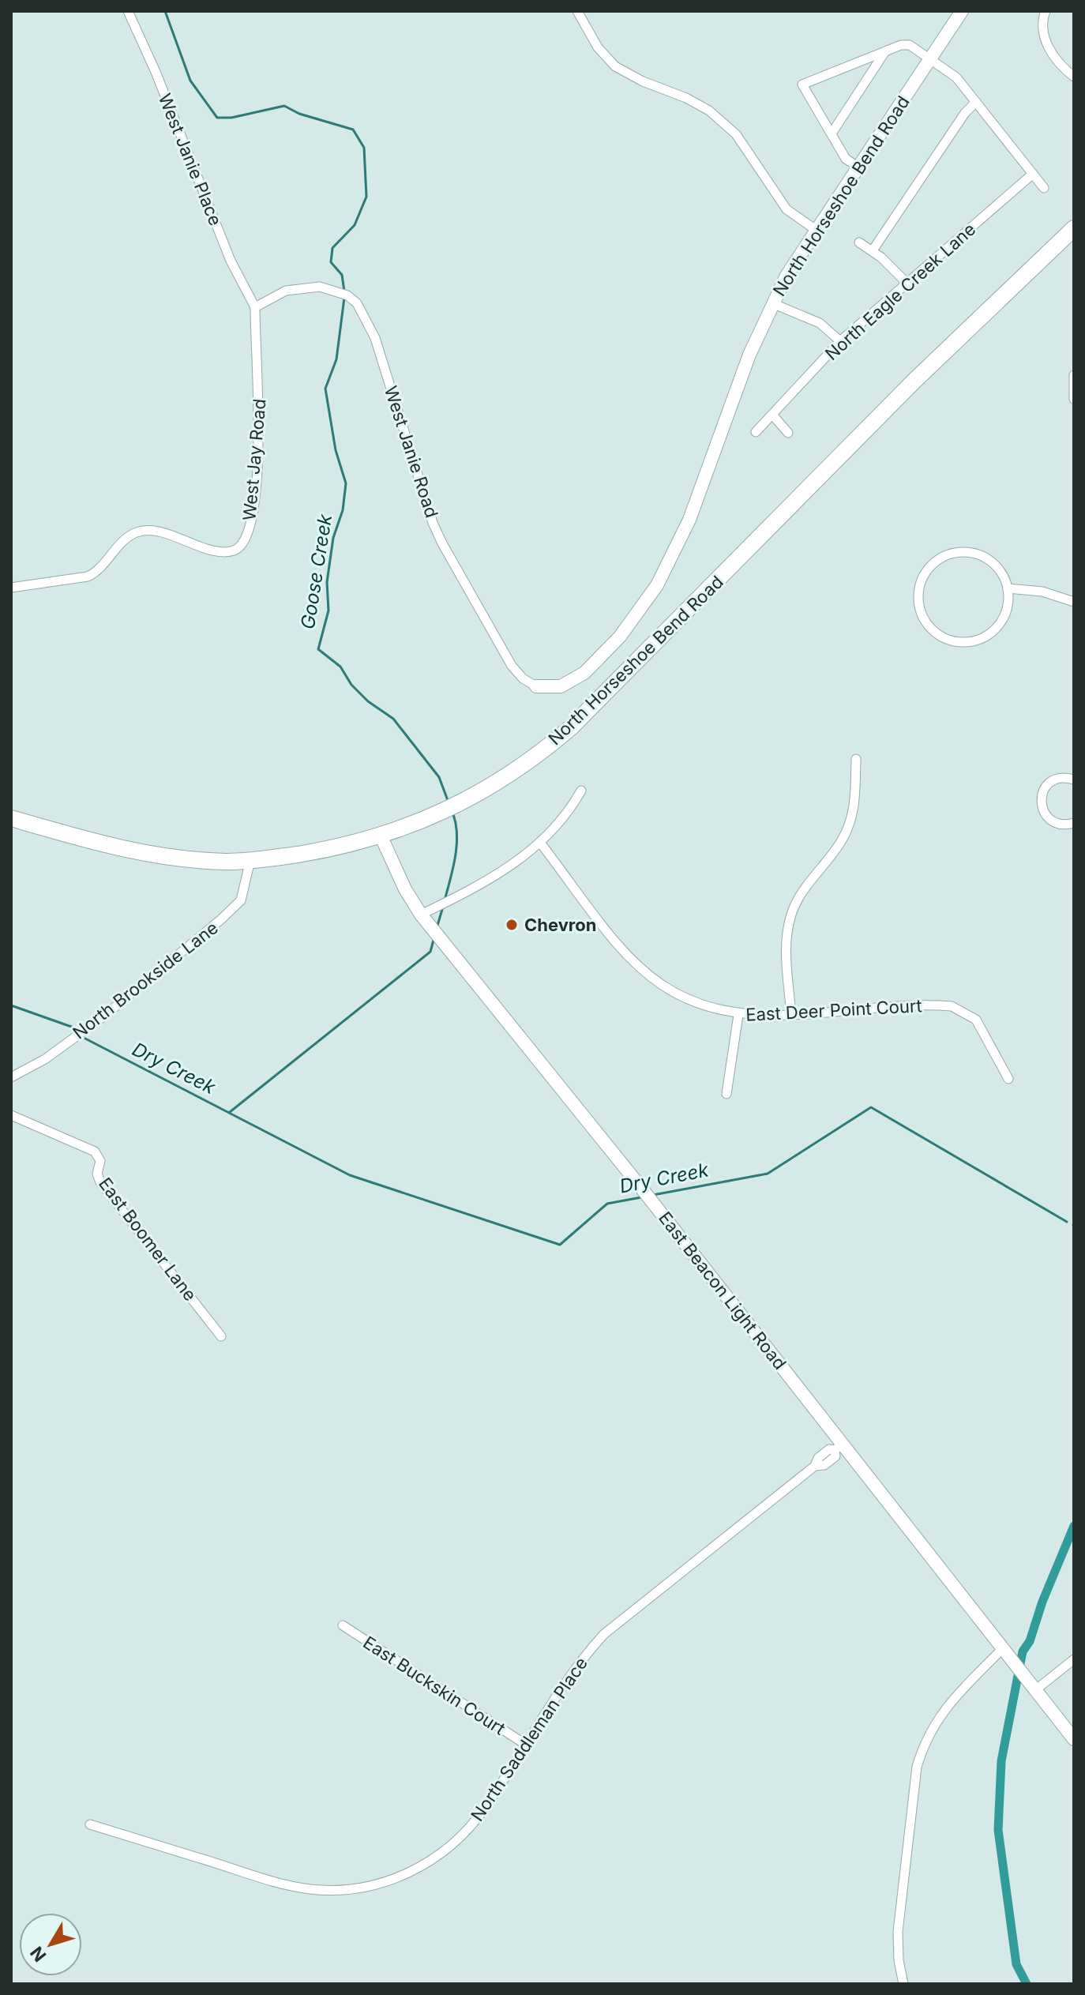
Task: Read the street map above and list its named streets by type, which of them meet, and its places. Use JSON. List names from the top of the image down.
{
  "streets": {
    "highway": ["North Horseshoe Bend Road"],
    "main road": ["East Beacon Light Road"],
    "street": [
      "West Janie Place",
      "North Eagle Creek Lane",
      "West Janie Road",
      "West Jay Road",
      "North Brookside Lane",
      "East Deer Point Court",
      "East Boomer Lane",
      "East Buckskin Court",
      "North Saddleman Place"
    ]
  },
  "crossings": [
    ["West Janie Place", "West Janie Road"],
    ["West Janie Place", "West Jay Road"],
    ["North Horseshoe Bend Road", "West Janie Road"],
    ["North Horseshoe Bend Road", "North Brookside Lane"],
    ["North Horseshoe Bend Road", "East Beacon Light Road"],
    ["West Janie Road", "West Jay Road"],
    ["East Beacon Light Road", "North Saddleman Place"],
    ["East Buckskin Court", "North Saddleman Place"]
  ],
  "water": ["Goose Creek", "Dry Creek"],
  "places": ["Chevron"],
  "north": "bottom left"
}
